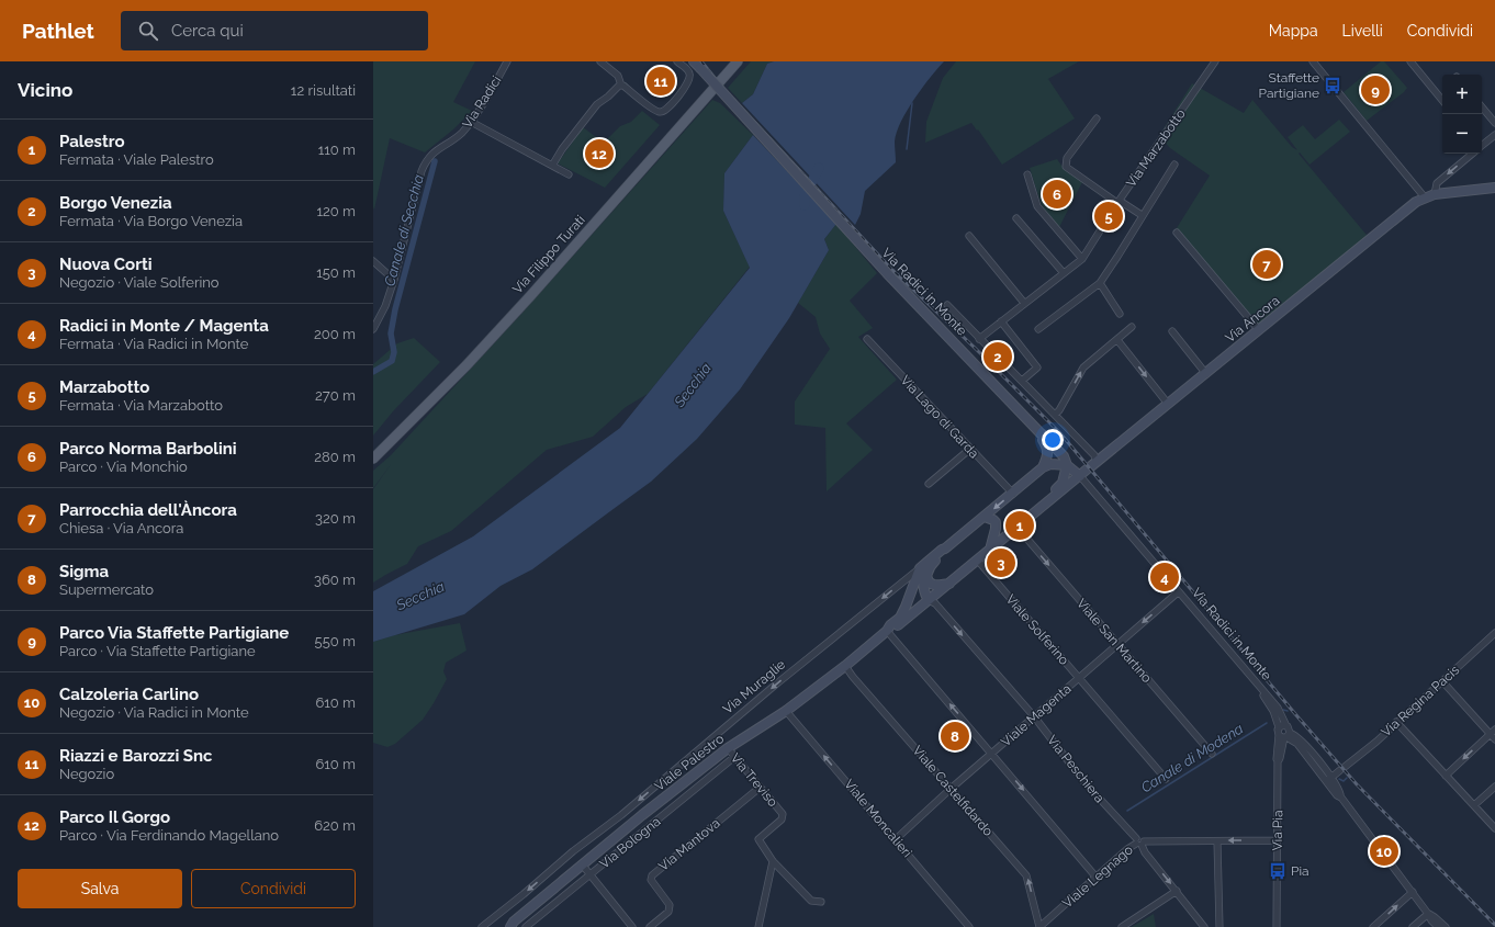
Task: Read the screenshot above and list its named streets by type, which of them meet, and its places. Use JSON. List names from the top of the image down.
{
  "streets": {
    "main road": [
      "Via Filippo Turati",
      "Via Radici in Monte",
      "Via Ancora",
      "Via Muraglie",
      "Viale Palestro"
    ],
    "street": [
      "Via Radici",
      "Via Marzabotto",
      "Via Lago di Garda",
      "Viale Solferino",
      "Viale San Martino",
      "Via Regina Pacis",
      "Viale Magenta",
      "Via Peschiera",
      "Via Treviso",
      "Viale Castelfidardo",
      "Viale Moncalieri",
      "Via Pia",
      "Via Bologna",
      "Via Mantova",
      "Viale Legnago"
    ]
  },
  "crossings": [
    ["Via Radici in Monte", "Via Ancora"],
    ["Via Radici in Monte", "Via Regina Pacis"],
    ["Via Radici in Monte", "Viale Magenta"],
    ["Via Radici in Monte", "Viale Palestro"],
    ["Via Radici in Monte", "Via Pia"],
    ["Via Ancora", "Viale Palestro"],
    ["Via Lago di Garda", "Via Muraglie"],
    ["Viale Solferino", "Viale Magenta"],
    ["Viale Solferino", "Viale Palestro"],
    ["Viale San Martino", "Viale Magenta"],
    ["Viale San Martino", "Viale Palestro"],
    ["Via Muraglie", "Viale Palestro"],
    ["Viale Magenta", "Via Peschiera"],
    ["Viale Magenta", "Viale Castelfidardo"],
    ["Viale Magenta", "Viale Moncalieri"],
    ["Viale Palestro", "Via Peschiera"],
    ["Viale Palestro", "Via Treviso"],
    ["Viale Palestro", "Viale Castelfidardo"],
    ["Viale Palestro", "Viale Moncalieri"],
    ["Via Peschiera", "Viale Legnago"],
    ["Via Treviso", "Via Bologna"],
    ["Via Treviso", "Via Mantova"],
    ["Viale Castelfidardo", "Viale Legnago"]
  ],
  "one_way": [
    "Viale San Martino",
    "Via Muraglie",
    "Via Peschiera",
    "Viale Moncalieri"
  ],
  "water": ["Canale di Secchia", "Secchia", "Canale di Modena"],
  "places": {
    "bus stop": ["Staffette Partigiane", "Pia"]
  },
  "page": {
    "header": "Pathlet",
    "search": "Cerca qui",
    "nav": ["Mappa", "Livelli", "Condividi"],
    "heading": ["Vicino", "12 risultati"],
    "pins": [
      "11",
      "9",
      "12",
      "6",
      "5",
      "7",
      "2",
      "1",
      "3",
      "4",
      "8",
      "10"
    ],
    "map_buttons": ["+", "−"],
    "list": [
      {
        "mark": "1",
        "name": "Palestro",
        "note": "Fermata · Viale Palestro",
        "value": "110 m"
      },
      {
        "mark": "2",
        "name": "Borgo Venezia",
        "note": "Fermata · Via Borgo Venezia",
        "value": "120 m"
      },
      {
        "mark": "3",
        "name": "Nuova Corti",
        "note": "Negozio · Viale Solferino",
        "value": "150 m"
      },
      {
        "mark": "4",
        "name": "Radici in Monte / Magenta",
        "note": "Fermata · Via Radici in Monte",
        "value": "200 m"
      },
      {
        "mark": "5",
        "name": "Marzabotto",
        "note": "Fermata · Via Marzabotto",
        "value": "270 m"
      },
      {
        "mark": "6",
        "name": "Parco Norma Barbolini",
        "note": "Parco · Via Monchio",
        "value": "280 m"
      },
      {
        "mark": "7",
        "name": "Parrocchia dell'Àncora",
        "note": "Chiesa · Via Ancora",
        "value": "320 m"
      },
      {
        "mark": "8",
        "name": "Sigma",
        "note": "Supermercato",
        "value": "360 m"
      },
      {
        "mark": "9",
        "name": "Parco Via Staffette Partigiane",
        "note": "Parco · Via Staffette Partigiane",
        "value": "550 m"
      },
      {
        "mark": "10",
        "name": "Calzoleria Carlino",
        "note": "Negozio · Via Radici in Monte",
        "value": "610 m"
      },
      {
        "mark": "11",
        "name": "Riazzi e Barozzi Snc",
        "note": "Negozio",
        "value": "610 m"
      },
      {
        "mark": "12",
        "name": "Parco Il Gorgo",
        "note": "Parco · Via Ferdinando Magellano",
        "value": "620 m"
      }
    ],
    "buttons": ["Salva", "Condividi"]
  }
}
